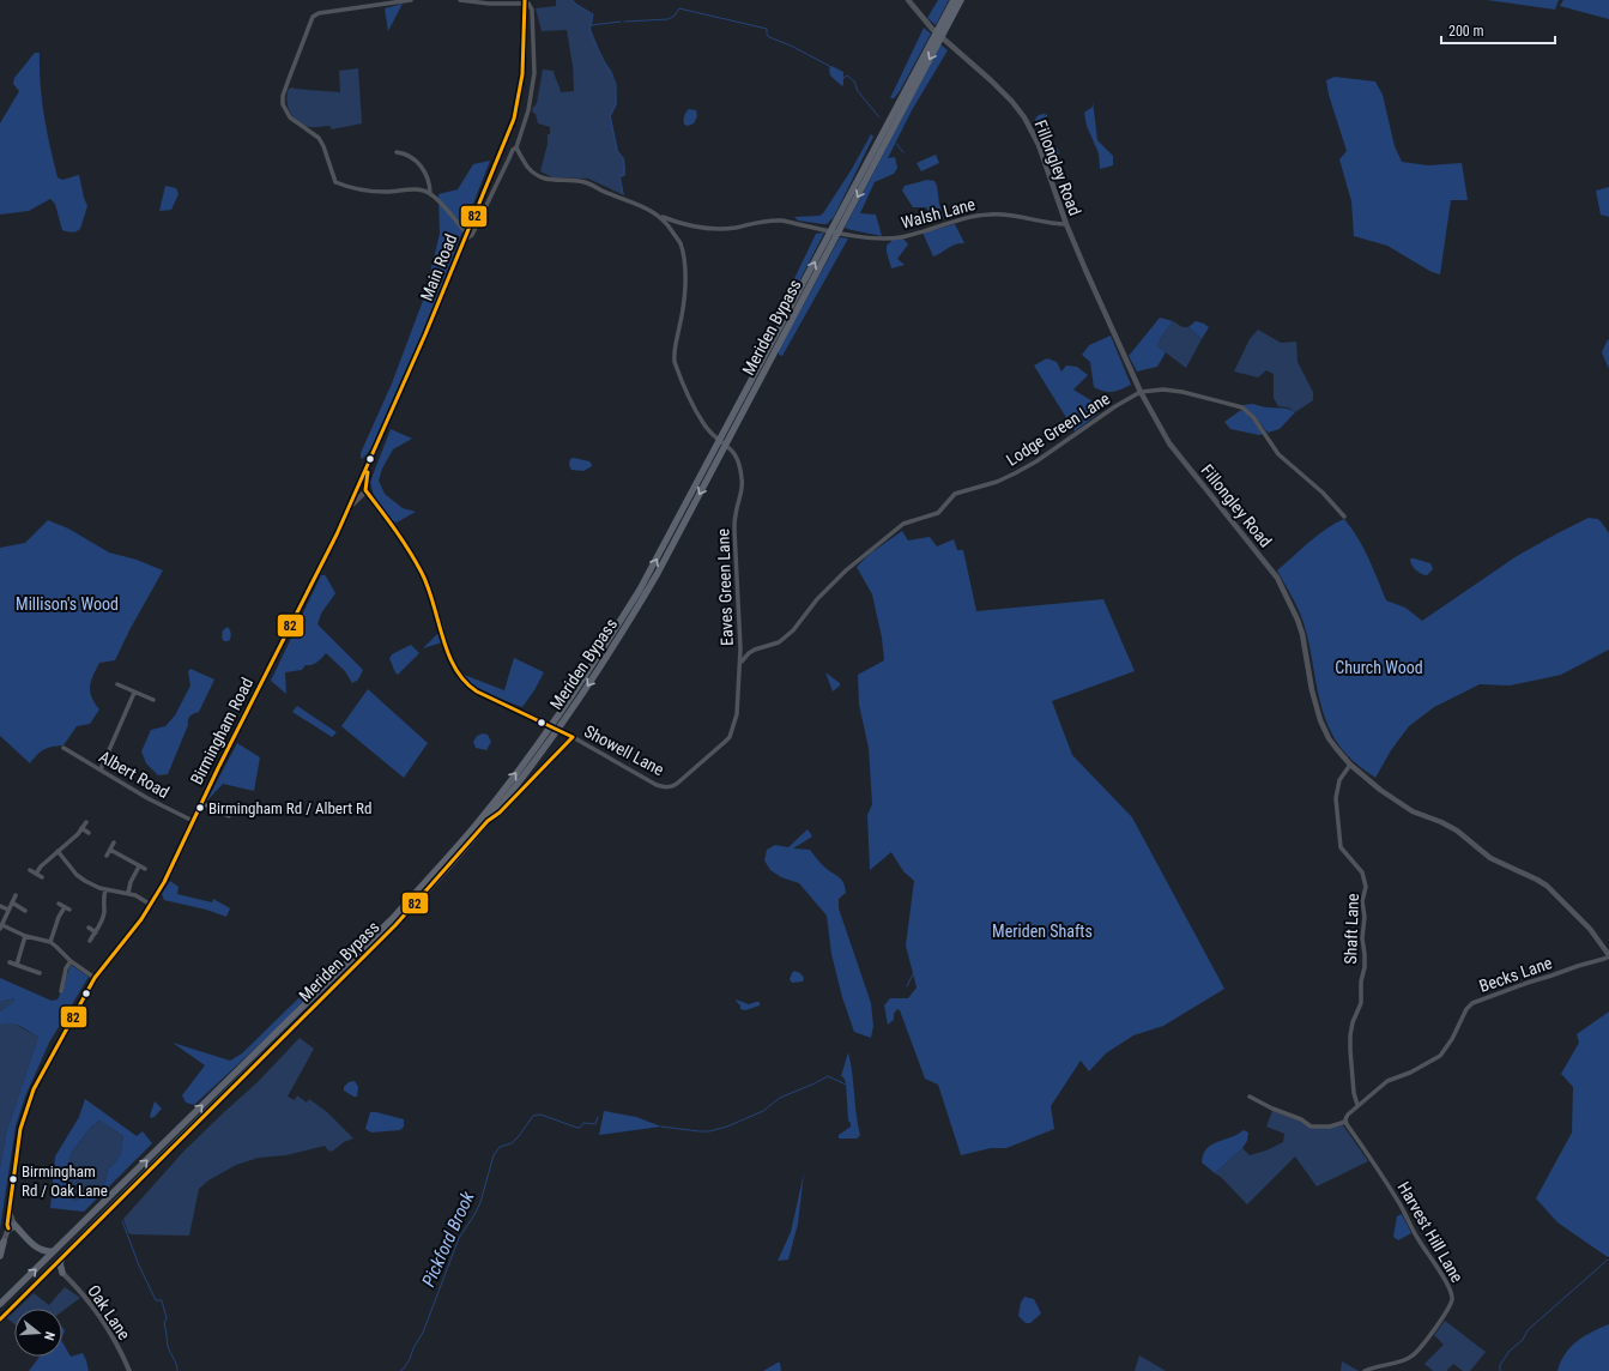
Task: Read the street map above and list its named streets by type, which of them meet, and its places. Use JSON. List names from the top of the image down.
{
  "streets": {
    "highway": ["Meriden Bypass"],
    "main road": ["Fillongley Road", "Main Road", "Birmingham Road"],
    "street": [
      "Walsh Lane",
      "Lodge Green Lane",
      "Eaves Green Lane",
      "Showell Lane",
      "Albert Road",
      "Shaft Lane",
      "Becks Lane",
      "Harvest Hill Lane",
      "Oak Lane"
    ]
  },
  "crossings": [
    ["Fillongley Road", "Walsh Lane"],
    ["Fillongley Road", "Lodge Green Lane"],
    ["Fillongley Road", "Shaft Lane"],
    ["Fillongley Road", "Becks Lane"],
    ["Main Road", "Birmingham Road"],
    ["Main Road", "Showell Lane"],
    ["Eaves Green Lane", "Showell Lane"],
    ["Birmingham Road", "Showell Lane"],
    ["Birmingham Road", "Albert Road"],
    ["Shaft Lane", "Becks Lane"]
  ],
  "water": ["Pickford Brook"],
  "parks": ["Millison's Wood", "Church Wood", "Meriden Shafts"],
  "places": ["Birmingham Rd / Albert Rd", "Birmingham Rd / Oak Lane"],
  "lines": ["transit line 82"],
  "scale_bar": "200 m",
  "north": "right"
}
